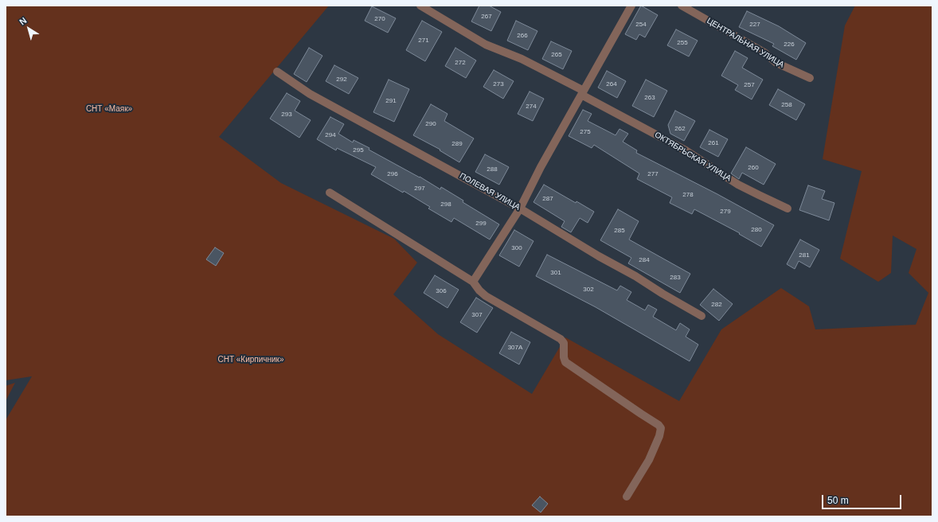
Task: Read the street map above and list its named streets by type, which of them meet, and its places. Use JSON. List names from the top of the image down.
{
  "streets": {
    "street": ["ЦЕНТРАЛЬНАЯ УЛИЦА", "ОКТЯБРЬСКАЯ УЛИЦА", "ПОЛЕВАЯ УЛИЦА"]
  },
  "parks": ["СНТ «Маяк»", "СНТ «Кирпичник»"],
  "house_numbers": [
    "267",
    "270",
    "254",
    "227",
    "266",
    "271",
    "255",
    "226",
    "265",
    "272",
    "292",
    "273",
    "264",
    "257",
    "263",
    "291",
    "258",
    "274",
    "293",
    "290",
    "262",
    "275",
    "294",
    "261",
    "289",
    "295",
    "260",
    "288",
    "296",
    "277",
    "297",
    "278",
    "287",
    "298",
    "279",
    "299",
    "280",
    "285",
    "300",
    "281",
    "284",
    "301",
    "283",
    "302",
    "306",
    "282",
    "307",
    "307А"
  ],
  "scale_bar": "50 m",
  "north": "top left"
}
